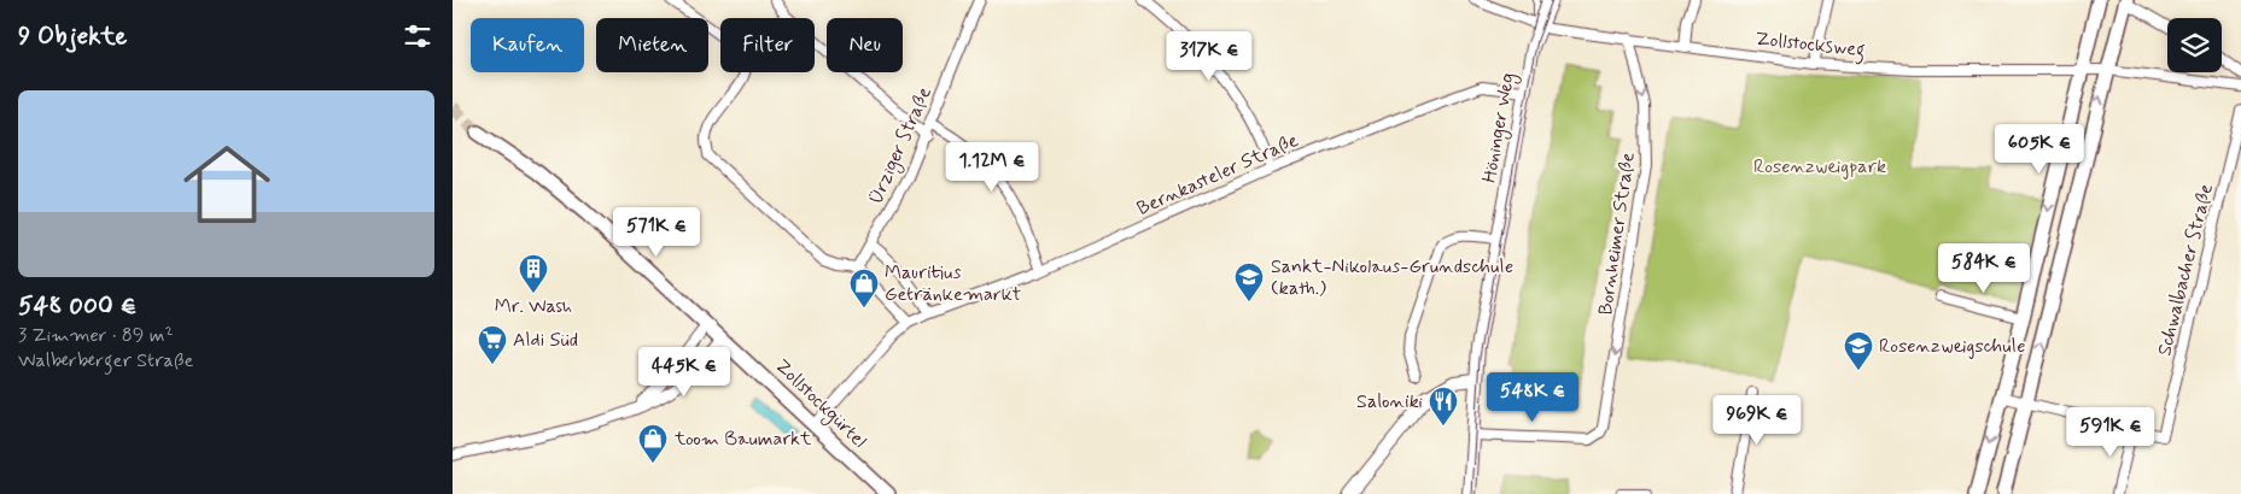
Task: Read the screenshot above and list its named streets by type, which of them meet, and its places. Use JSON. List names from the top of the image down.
{
  "streets": {
    "main road": ["Zollstockgürtel"],
    "street": [
      "Zollstocksweg",
      "Höninger Weg",
      "Ürziger Straße",
      "Bernkasteler Straße",
      "Bornheimer Straße",
      "Schwalbacher Straße"
    ]
  },
  "crossings": [
    ["Zollstocksweg", "Höninger Weg"],
    ["Zollstocksweg", "Bornheimer Straße"],
    ["Höninger Weg", "Bernkasteler Straße"],
    ["Höninger Weg", "Bornheimer Straße"],
    ["Bernkasteler Straße", "Zollstockgürtel"]
  ],
  "one_way": ["Bornheimer Straße"],
  "parks": ["Rosenzweigpark"],
  "places": {
    "building": ["Mr. Wash"],
    "school or university": ["Sankt-Nikolaus-Grundschule (kath.)", "Rosenzweigschule"],
    "shop": ["Mauritius Getränkemarkt", "toom Baumarkt"],
    "supermarket": ["Aldi Süd"],
    "restaurant": ["Saloniki"]
  },
  "page": {
    "heading": "9 Objekte",
    "chip": [
      "Kaufen",
      "Mieten",
      "Filter",
      "Neu"
    ],
    "price": [
      "317K €",
      "605K €",
      "1.12M €",
      "571K €",
      "584K €",
      "445K €",
      "548K €",
      "969K €",
      "591K €"
    ],
    "list": [
      {
        "name": "548 000 €",
        "note": "3 Zimmer · 89 m² · Walberberger Straße"
      }
    ]
  }
}
